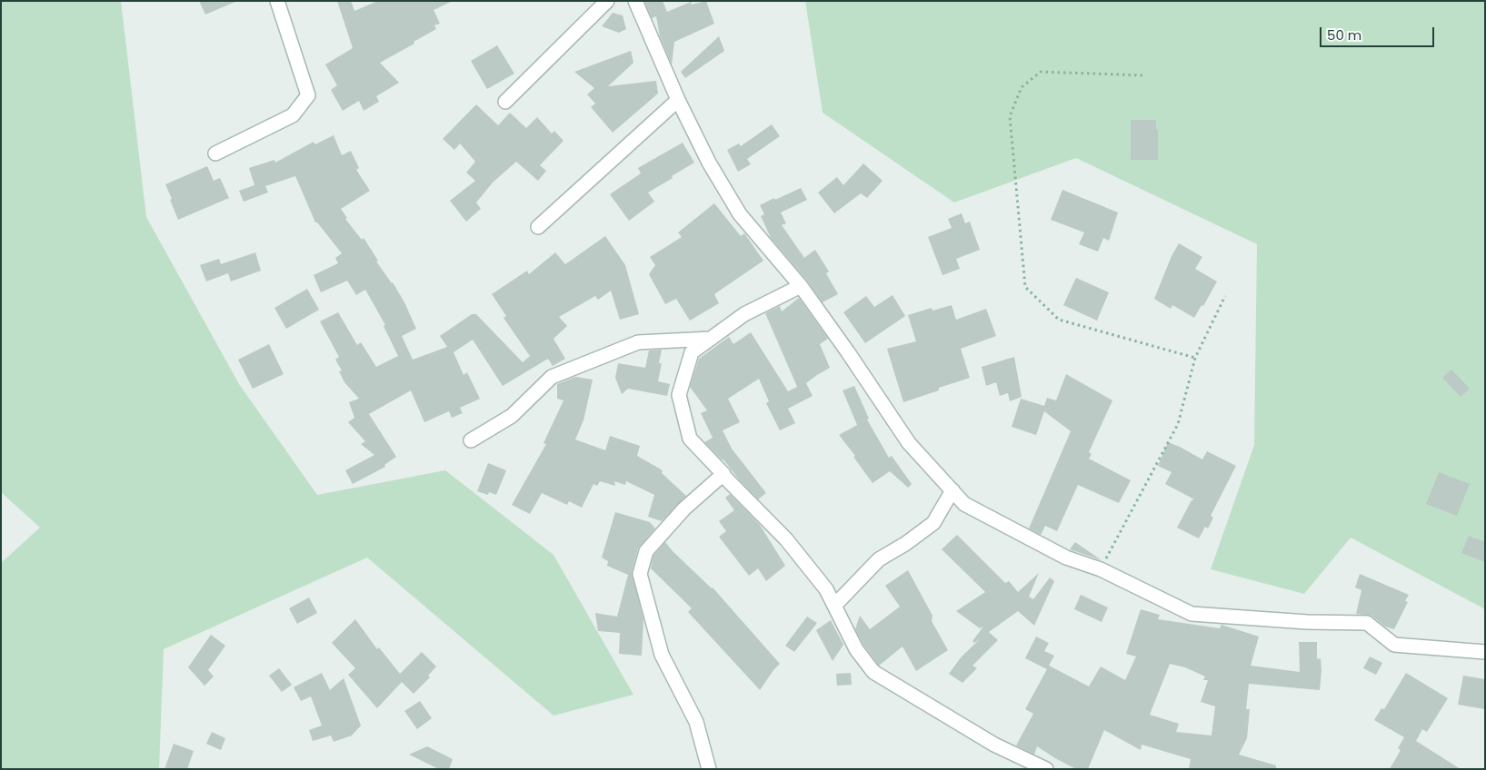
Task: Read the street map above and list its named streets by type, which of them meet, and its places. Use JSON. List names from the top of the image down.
{
  "scale_bar": "50 m"
}
